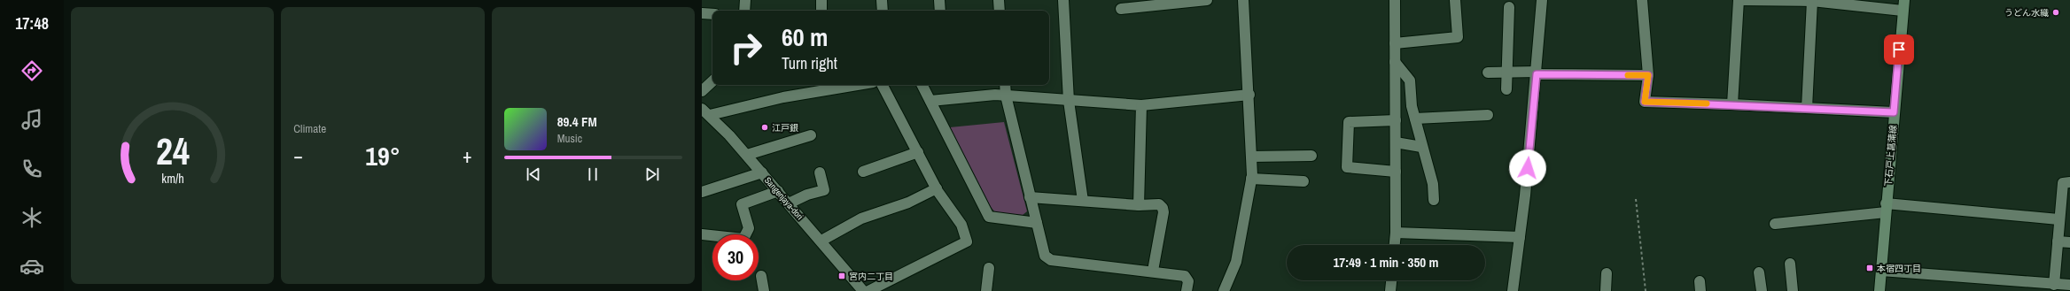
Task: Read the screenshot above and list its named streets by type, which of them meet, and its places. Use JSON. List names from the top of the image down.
{
  "streets": {
    "main road": ["下石戸上菖蒲線"],
    "street": ["Sangenjaya-dori"]
  },
  "places": {
    "other": ["うどん水織", "江戸銀"],
    "transit": ["本宿四丁目", "宮内二丁目"]
  },
  "page": {
    "tabs": "17:48",
    "tile": "Climate",
    "turn": ["60 m", "Turn right"],
    "song": ["89.4 FM", "Music"],
    "heat": ["−", "19°", "+"],
    "limit": "30",
    "trip": "17:49 · 1 min · 350 m",
    "gauge": ["24", "km/h"]
  }
}
